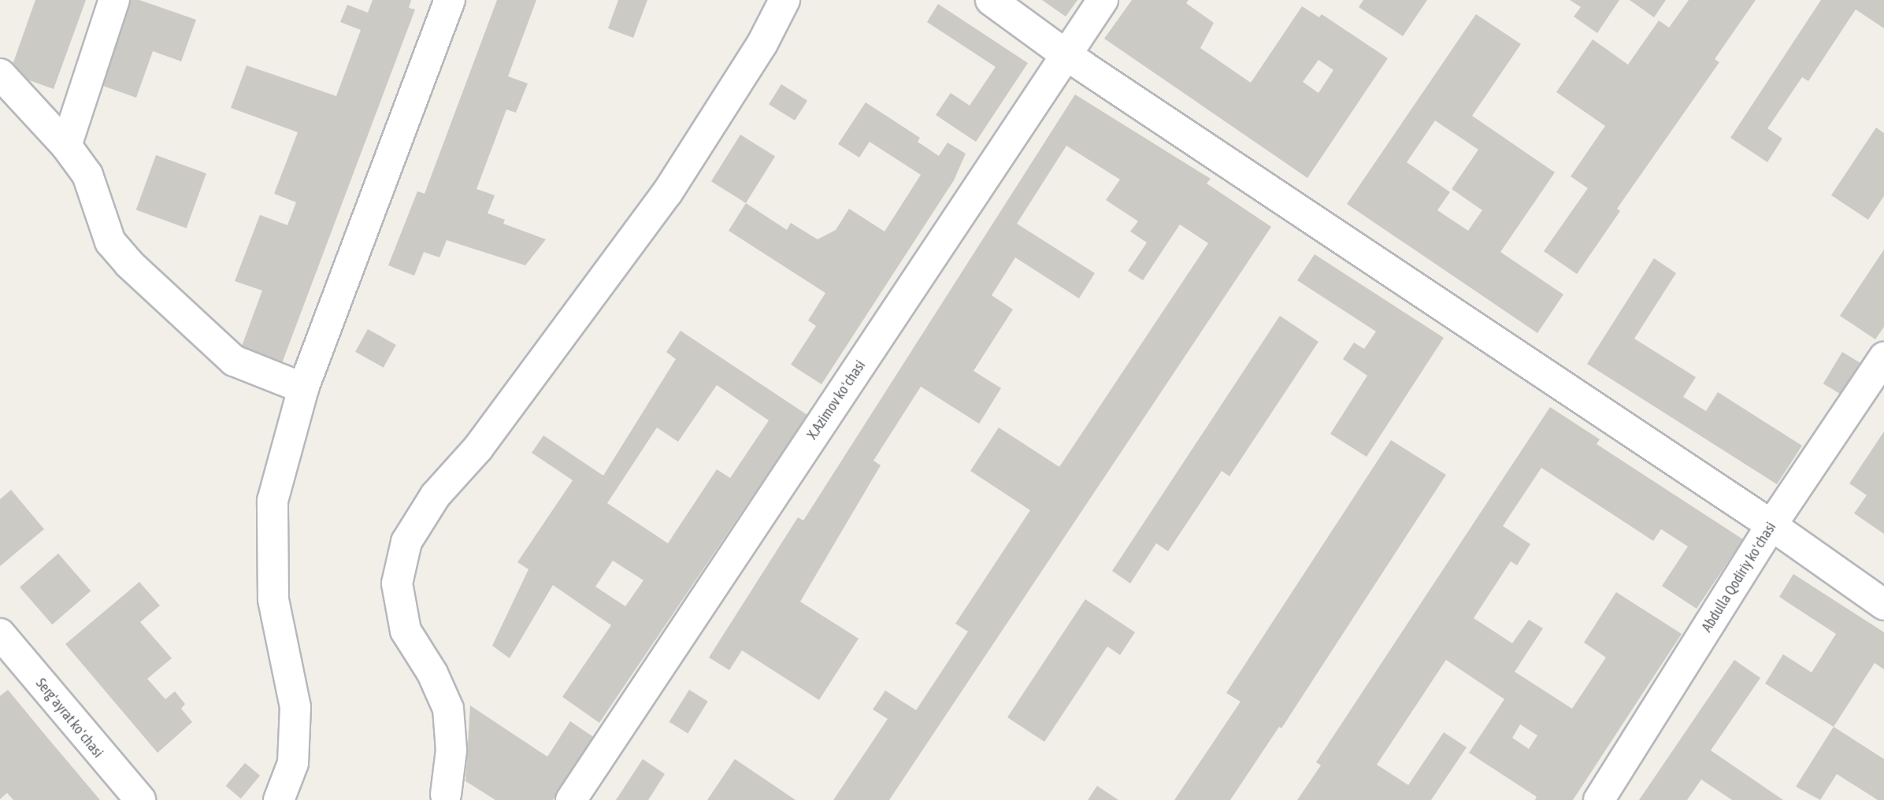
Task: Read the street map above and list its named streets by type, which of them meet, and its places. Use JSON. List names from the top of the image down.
{
  "streets": {
    "street": ["X.Azimov koʻchasi", "Abdulla Qodiriy koʻchasi", "Sergʻayrat koʻchasi"]
  }
}
